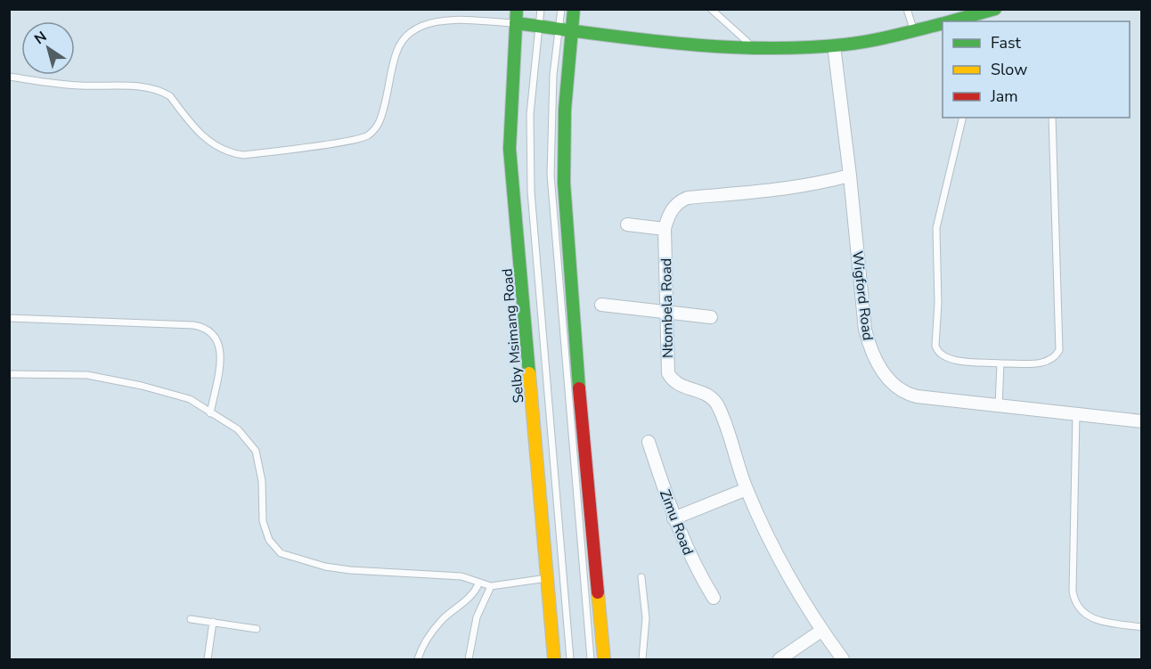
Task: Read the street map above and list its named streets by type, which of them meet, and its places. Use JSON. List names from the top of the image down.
{
  "streets": {
    "main road": ["Selby Msimang Road"],
    "street": ["Wigford Road", "Ntombela Road", "Zimu Road"]
  },
  "crossings": [
    ["Wigford Road", "Ntombela Road"]
  ],
  "legend": ["Fast", "Slow", "Jam"],
  "north": "top left"
}
